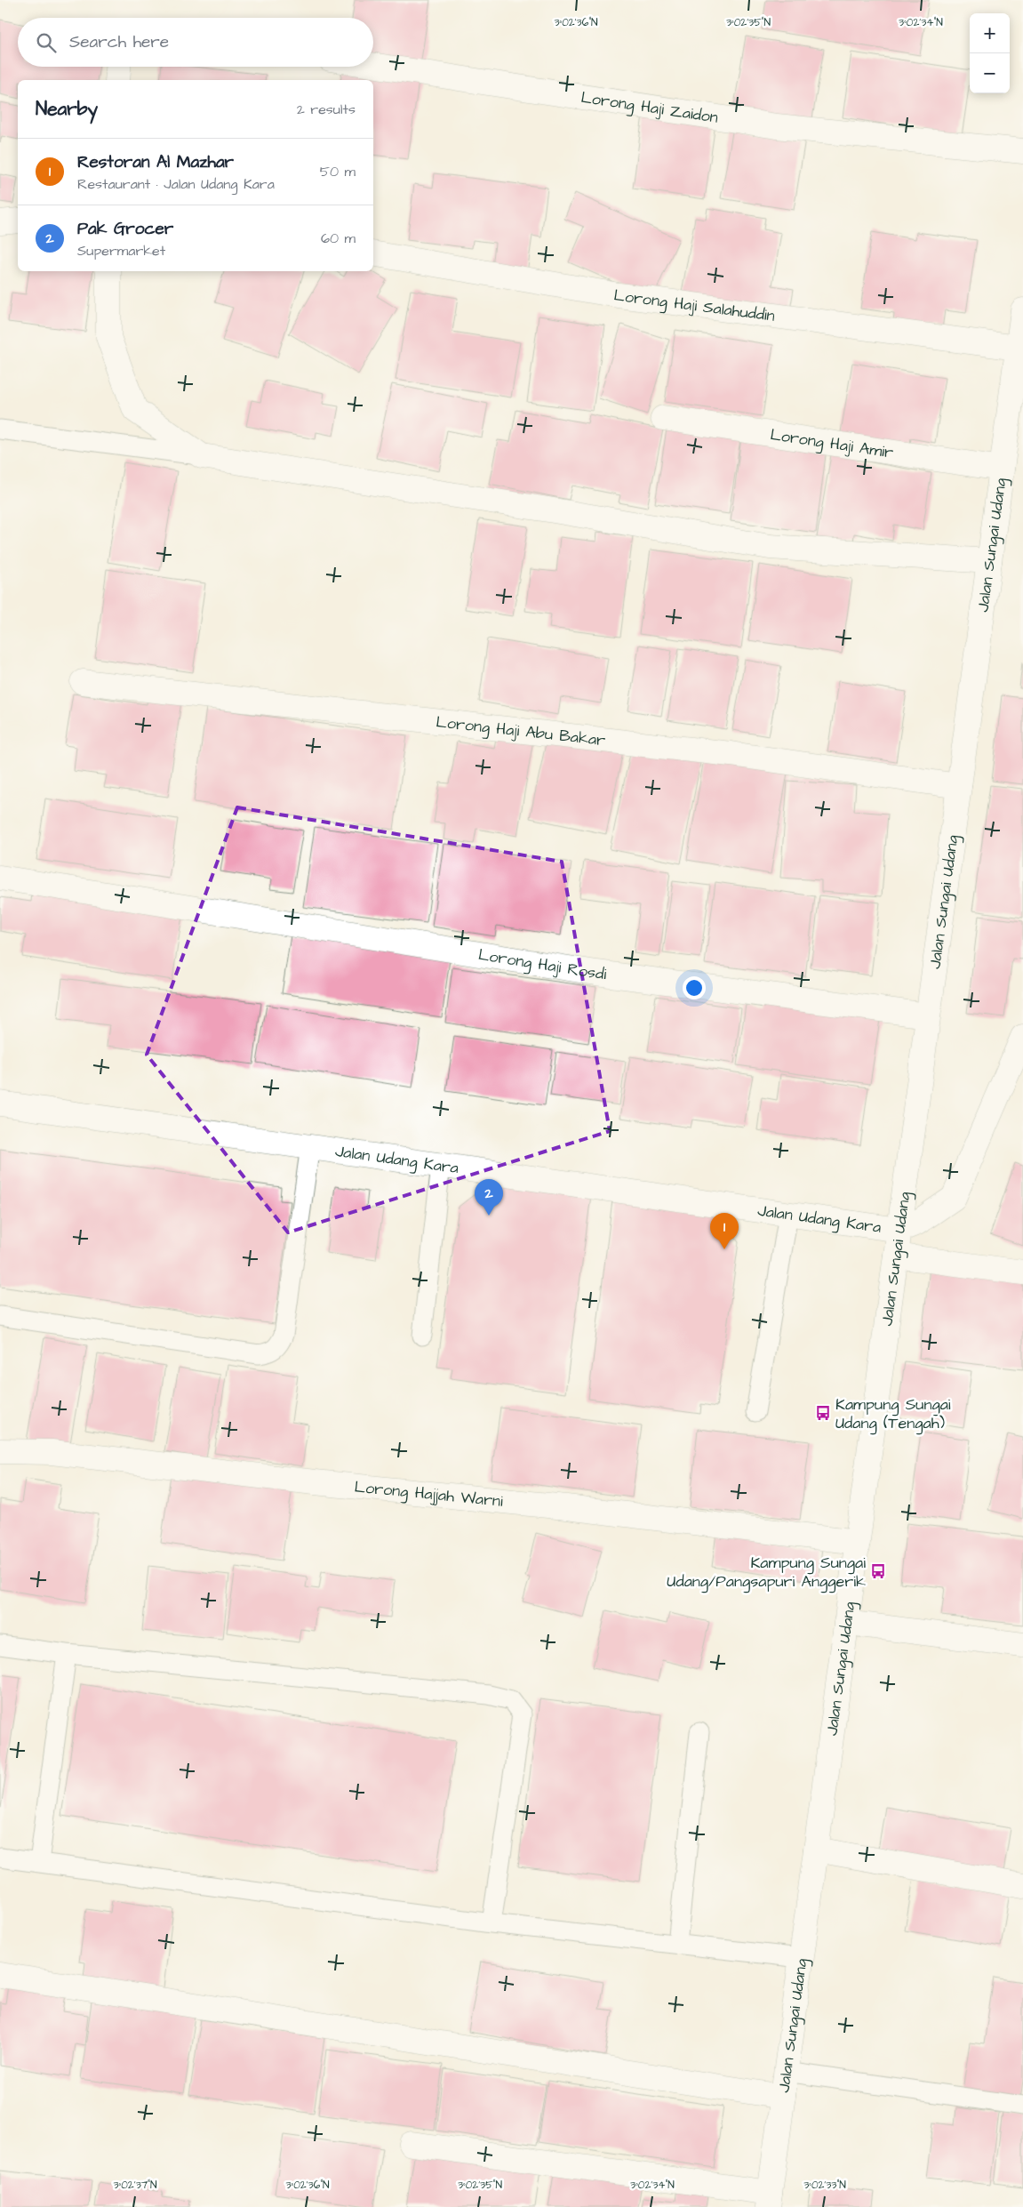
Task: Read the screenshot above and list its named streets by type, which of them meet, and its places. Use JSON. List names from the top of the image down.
{
  "streets": {
    "street": [
      "Lorong Haji Zaidon",
      "Lorong Haji Salahuddin",
      "Lorong Haji Amir",
      "Jalan Sungai Udang",
      "Lorong Haji Abu Bakar",
      "Lorong Haji Rosdi",
      "Jalan Udang Kara",
      "Lorong Hajjah Warni"
    ]
  },
  "crossings": [
    ["Lorong Haji Salahuddin", "Jalan Sungai Udang"],
    ["Lorong Haji Amir", "Jalan Sungai Udang"],
    ["Jalan Sungai Udang", "Lorong Haji Abu Bakar"],
    ["Jalan Sungai Udang", "Lorong Haji Rosdi"],
    ["Jalan Sungai Udang", "Jalan Udang Kara"],
    ["Jalan Sungai Udang", "Lorong Hajjah Warni"]
  ],
  "places": {
    "bus stop": ["Kampung Sungai Udang (Tengah)", "Kampung Sungai Udang/Pangsapuri Anggerik"]
  },
  "page": {
    "map_buttons": ["+", "−"],
    "search": "Search here",
    "heading": ["Nearby", "2 results"],
    "list": [
      {
        "mark": "1",
        "name": "Restoran Al Mazhar",
        "note": "Restaurant · Jalan Udang Kara",
        "value": "50 m"
      },
      {
        "mark": "2",
        "name": "Pak Grocer",
        "note": "Supermarket",
        "value": "60 m"
      }
    ],
    "pins": ["2", "1"]
  },
  "coordinates": [
    "3°02'36\"N",
    "3°02'35\"N",
    "3°02'34\"N",
    "3°02'37\"N",
    "3°02'33\"N"
  ]
}
